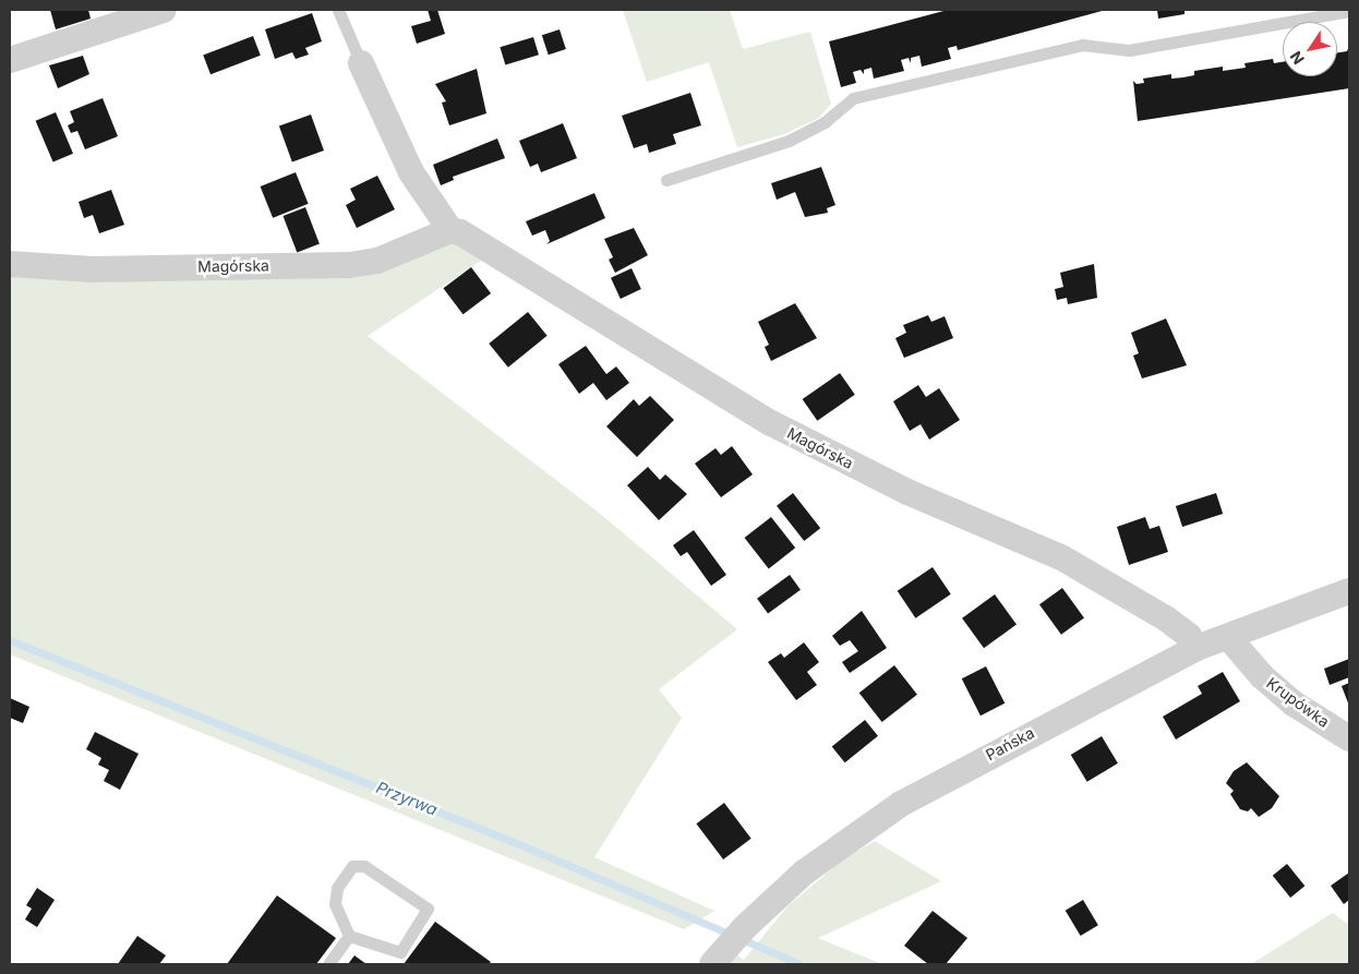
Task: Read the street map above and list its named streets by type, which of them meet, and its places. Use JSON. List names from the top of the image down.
{
  "streets": {
    "street": ["Magórska", "Krupówka", "Pańska"]
  },
  "crossings": [
    ["Magórska", "Pańska"],
    ["Krupówka", "Pańska"]
  ],
  "water": ["Przyrwa"],
  "north": "bottom left"
}
